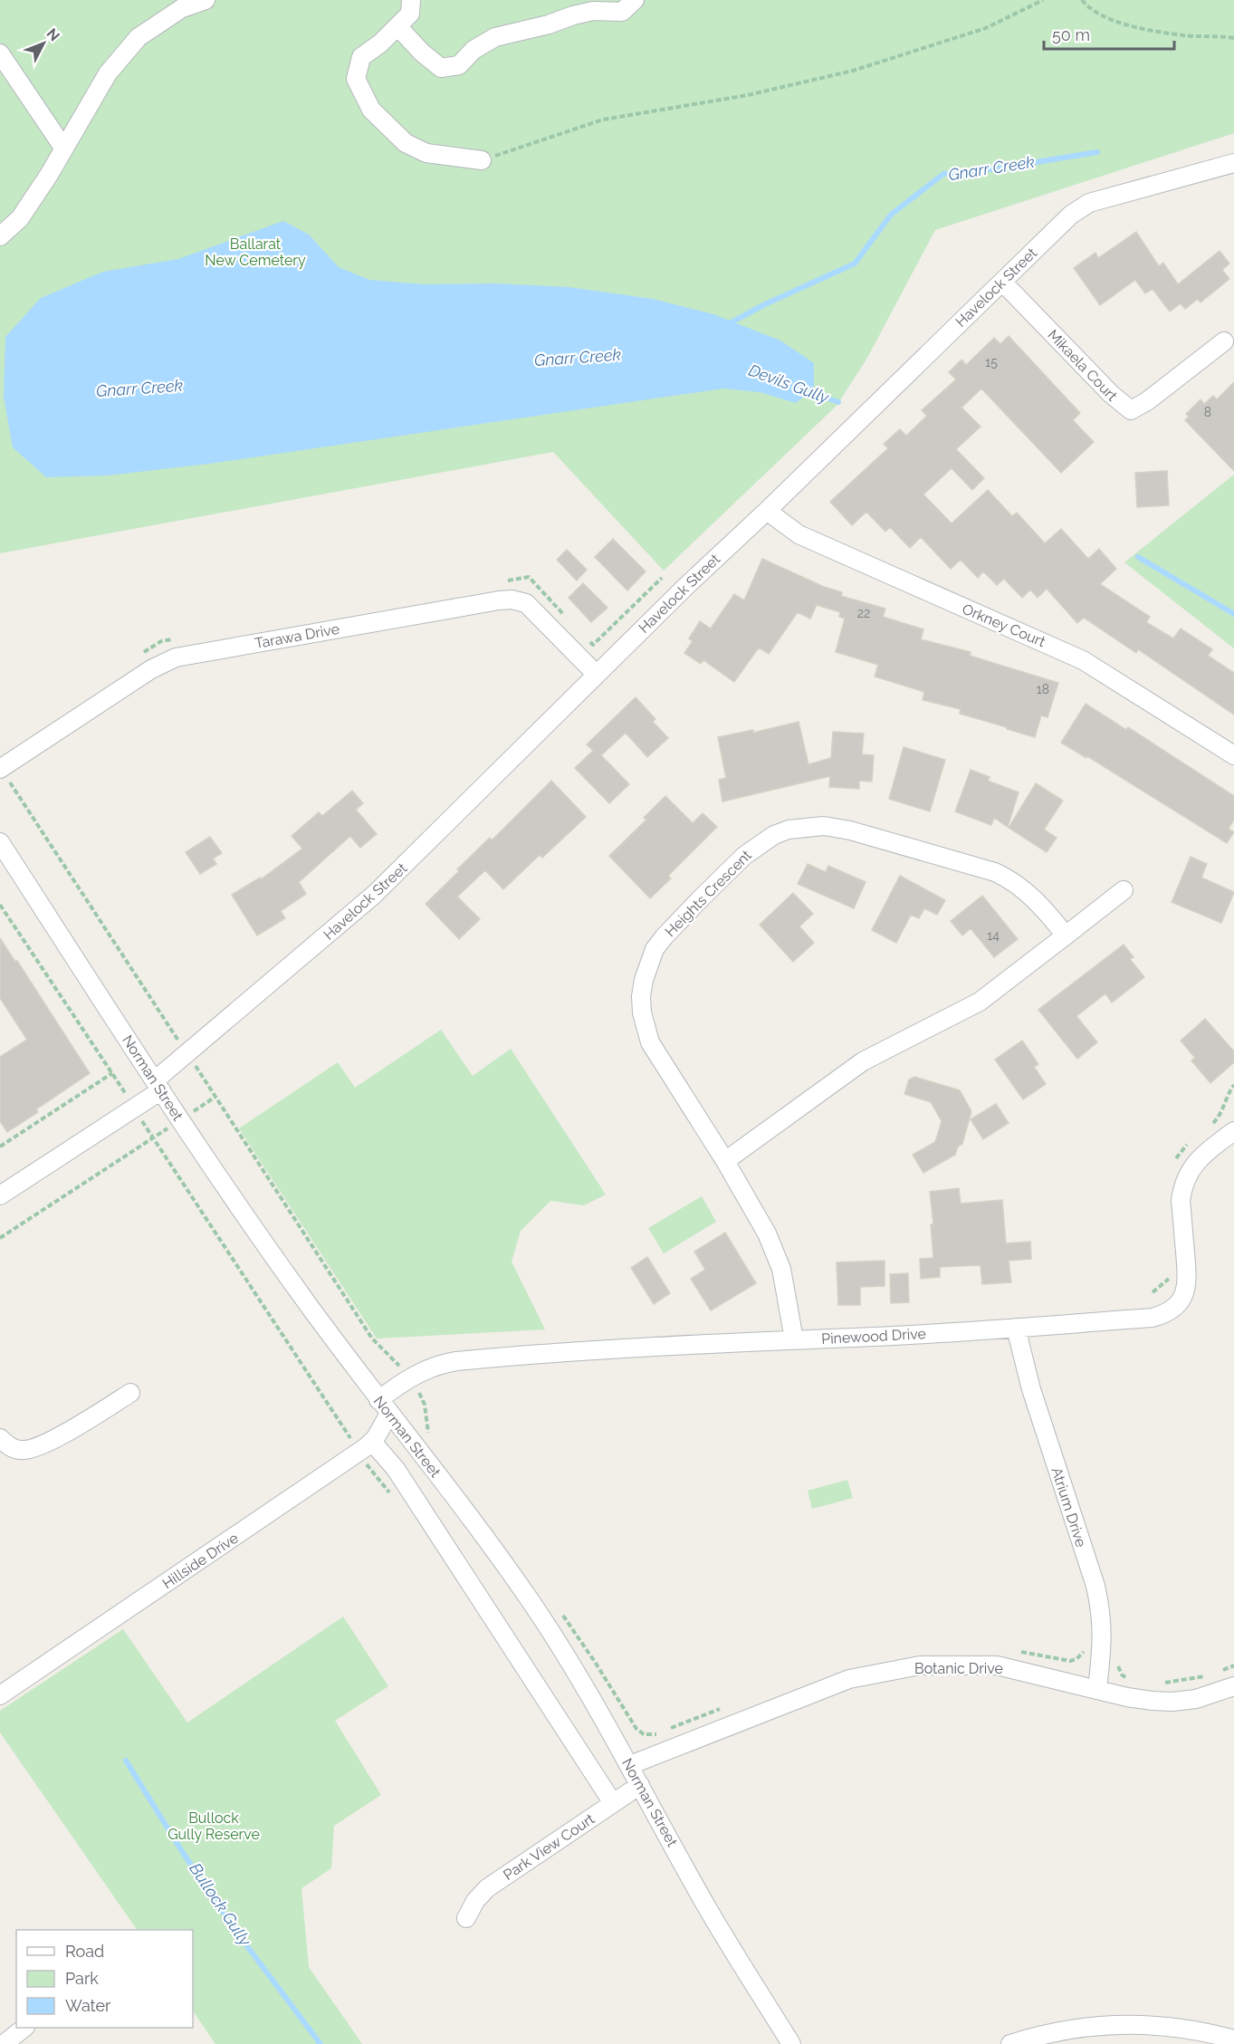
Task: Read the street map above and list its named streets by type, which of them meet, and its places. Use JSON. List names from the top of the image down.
{
  "streets": {
    "street": [
      "Havelock Street",
      "Mikaela Court",
      "Orkney Court",
      "Tarawa Drive",
      "Heights Crescent",
      "Norman Street",
      "Pinewood Drive",
      "Atrium Drive",
      "Hillside Drive",
      "Botanic Drive",
      "Park View Court"
    ]
  },
  "crossings": [
    ["Havelock Street", "Mikaela Court"],
    ["Havelock Street", "Orkney Court"],
    ["Havelock Street", "Tarawa Drive"],
    ["Havelock Street", "Norman Street"],
    ["Heights Crescent", "Pinewood Drive"],
    ["Norman Street", "Pinewood Drive"],
    ["Norman Street", "Hillside Drive"],
    ["Norman Street", "Botanic Drive"],
    ["Norman Street", "Park View Court"],
    ["Pinewood Drive", "Atrium Drive"],
    ["Pinewood Drive", "Hillside Drive"],
    ["Atrium Drive", "Botanic Drive"]
  ],
  "water": ["Gnarr Creek", "Devils Gully", "Bullock Gully"],
  "parks": ["Ballarat New Cemetery", "Bullock Gully Reserve"],
  "house_numbers": [
    "15",
    "8",
    "22",
    "18",
    "14"
  ],
  "legend": ["Road", "Park", "Water"],
  "scale_bar": "50 m",
  "north": "top right"
}
